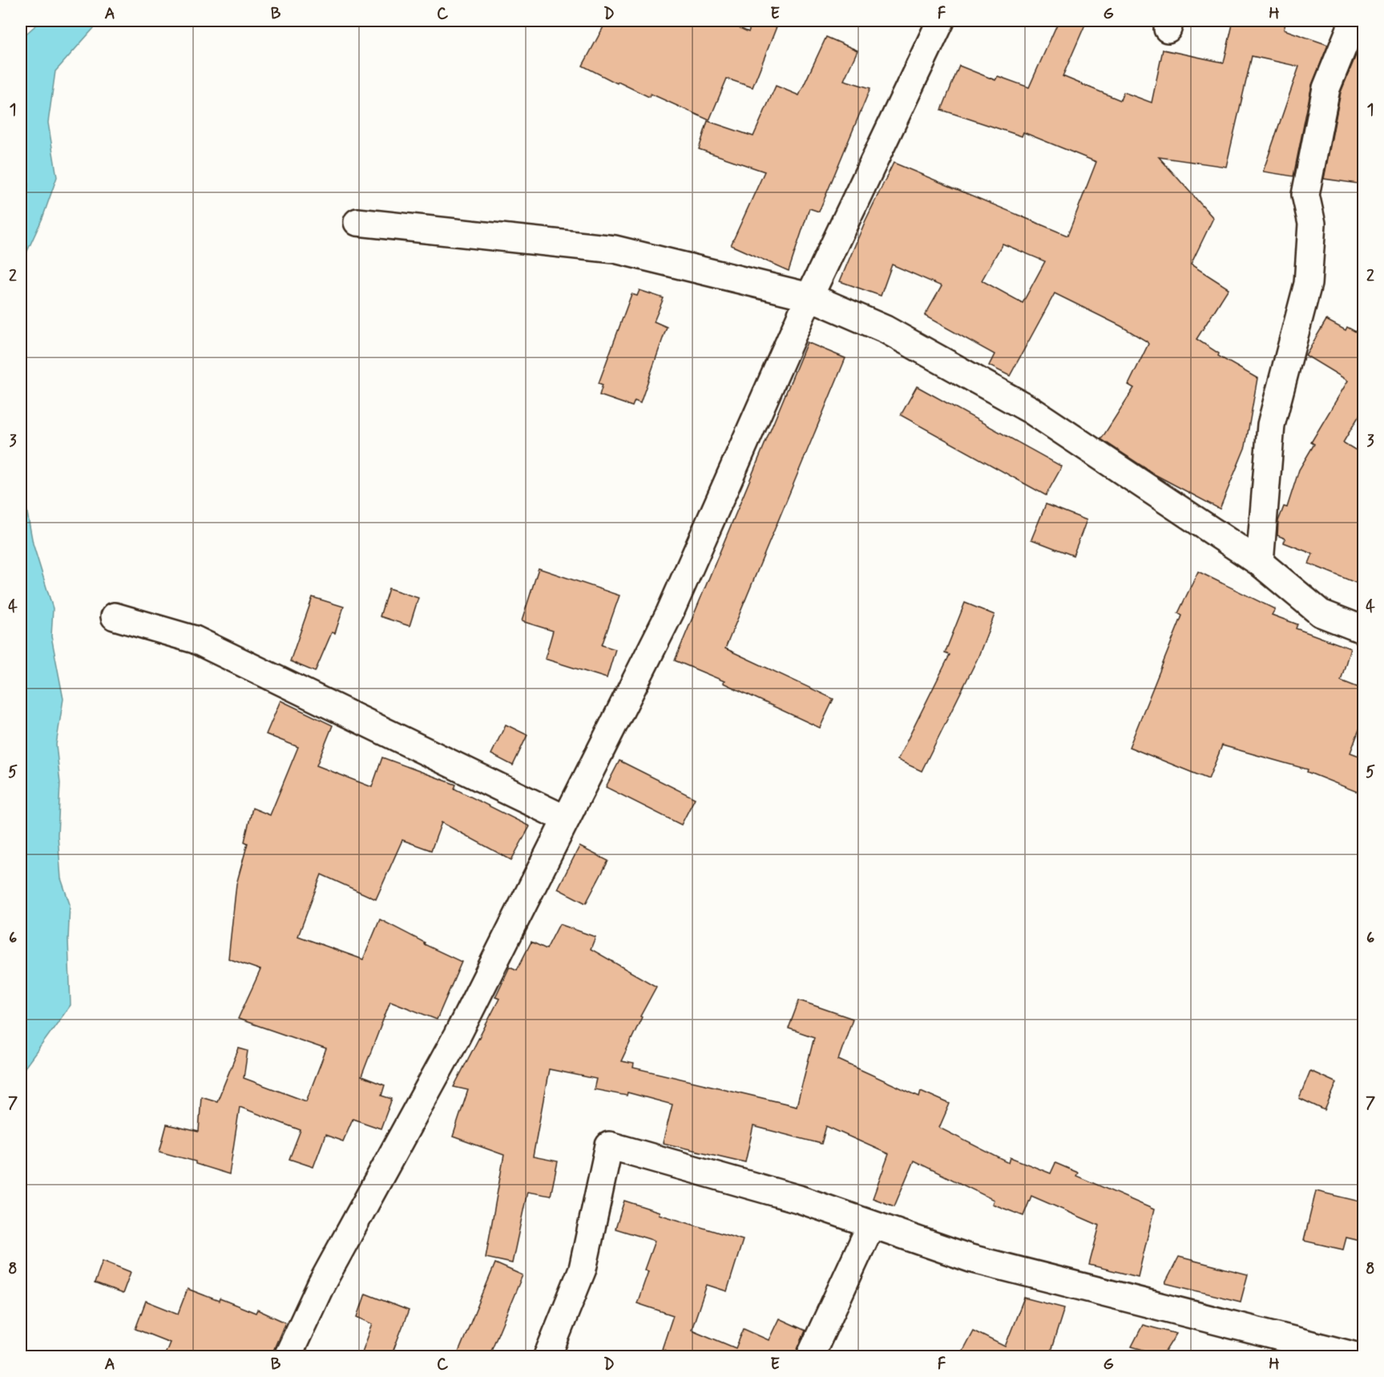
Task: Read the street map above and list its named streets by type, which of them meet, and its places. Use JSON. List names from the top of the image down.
{
  "grid": {
    "columns": [
      "A",
      "B",
      "C",
      "D",
      "E",
      "F",
      "G",
      "H"
    ],
    "rows": [
      "1",
      "2",
      "3",
      "4",
      "5",
      "6",
      "7",
      "8"
    ]
  }
}
